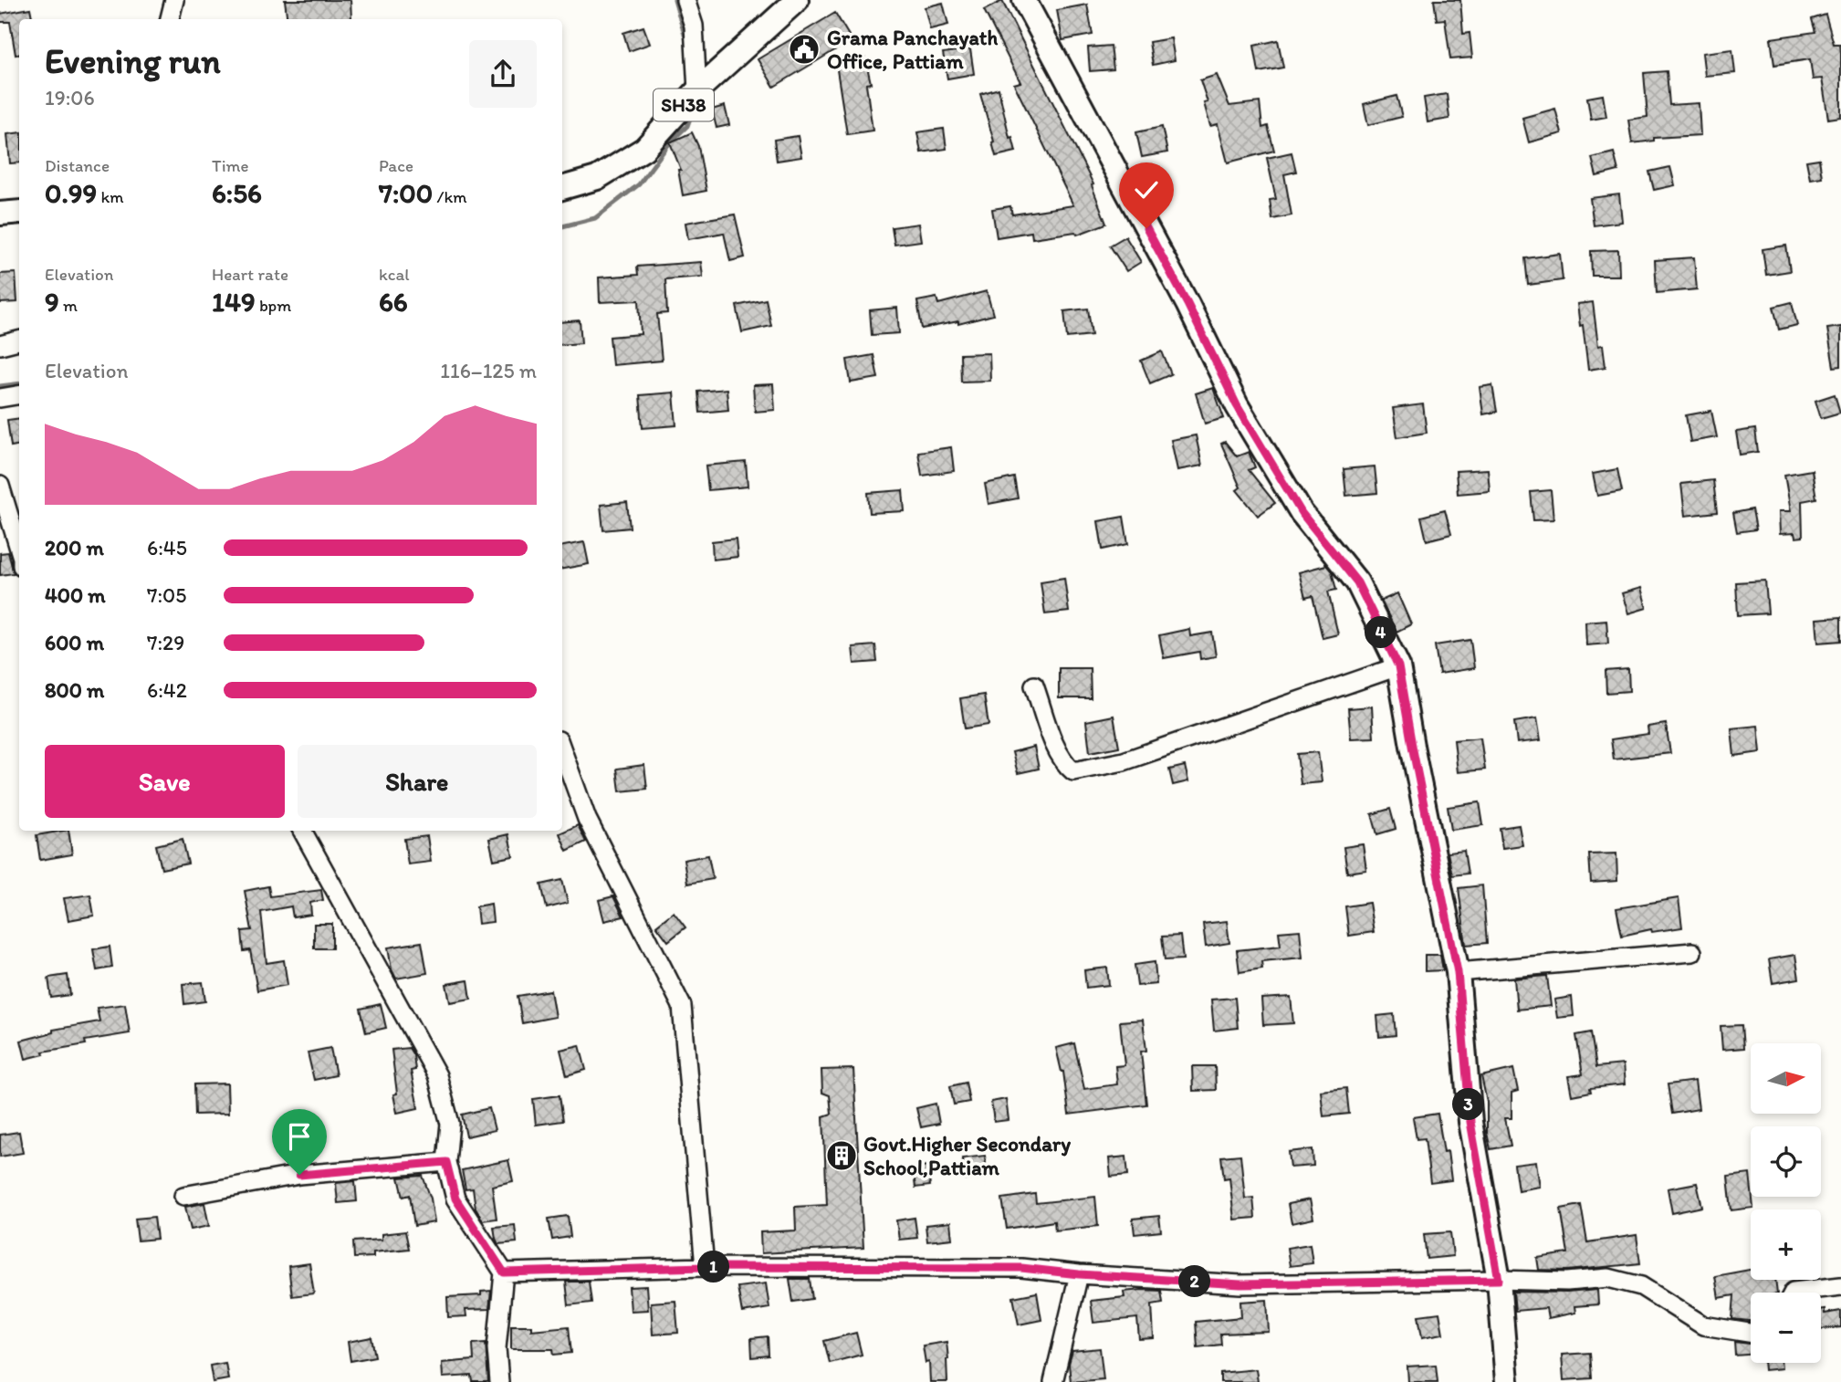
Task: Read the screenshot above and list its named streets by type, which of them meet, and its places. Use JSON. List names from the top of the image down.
{
  "streets": {
    "main road": ["SH38"]
  },
  "places": {
    "public building": ["Grama Panchayath Office, Pattiam"],
    "building": ["Govt.Higher Secondary School,Pattiam"]
  },
  "north": "right",
  "page": {
    "heading": ["Evening run", "19:06"],
    "stats": [
      ["Distance", "0.99 km"],
      ["Time", "6:56"],
      ["Pace", "7:00 /km"],
      ["Elevation", "9 m"],
      ["Heart rate", "149 bpm"],
      ["kcal", "66"]
    ],
    "chart": ["Elevation", "116–125 m"],
    "list": [
      {
        "name": "200 m",
        "note": "6:45"
      },
      {
        "name": "400 m",
        "note": "7:05"
      },
      {
        "name": "600 m",
        "note": "7:29"
      },
      {
        "name": "800 m",
        "note": "6:42"
      }
    ],
    "pins": [
      "4",
      "3",
      "1",
      "2"
    ],
    "buttons": ["Save", "Share"],
    "map_buttons": ["+", "−"]
  }
}
